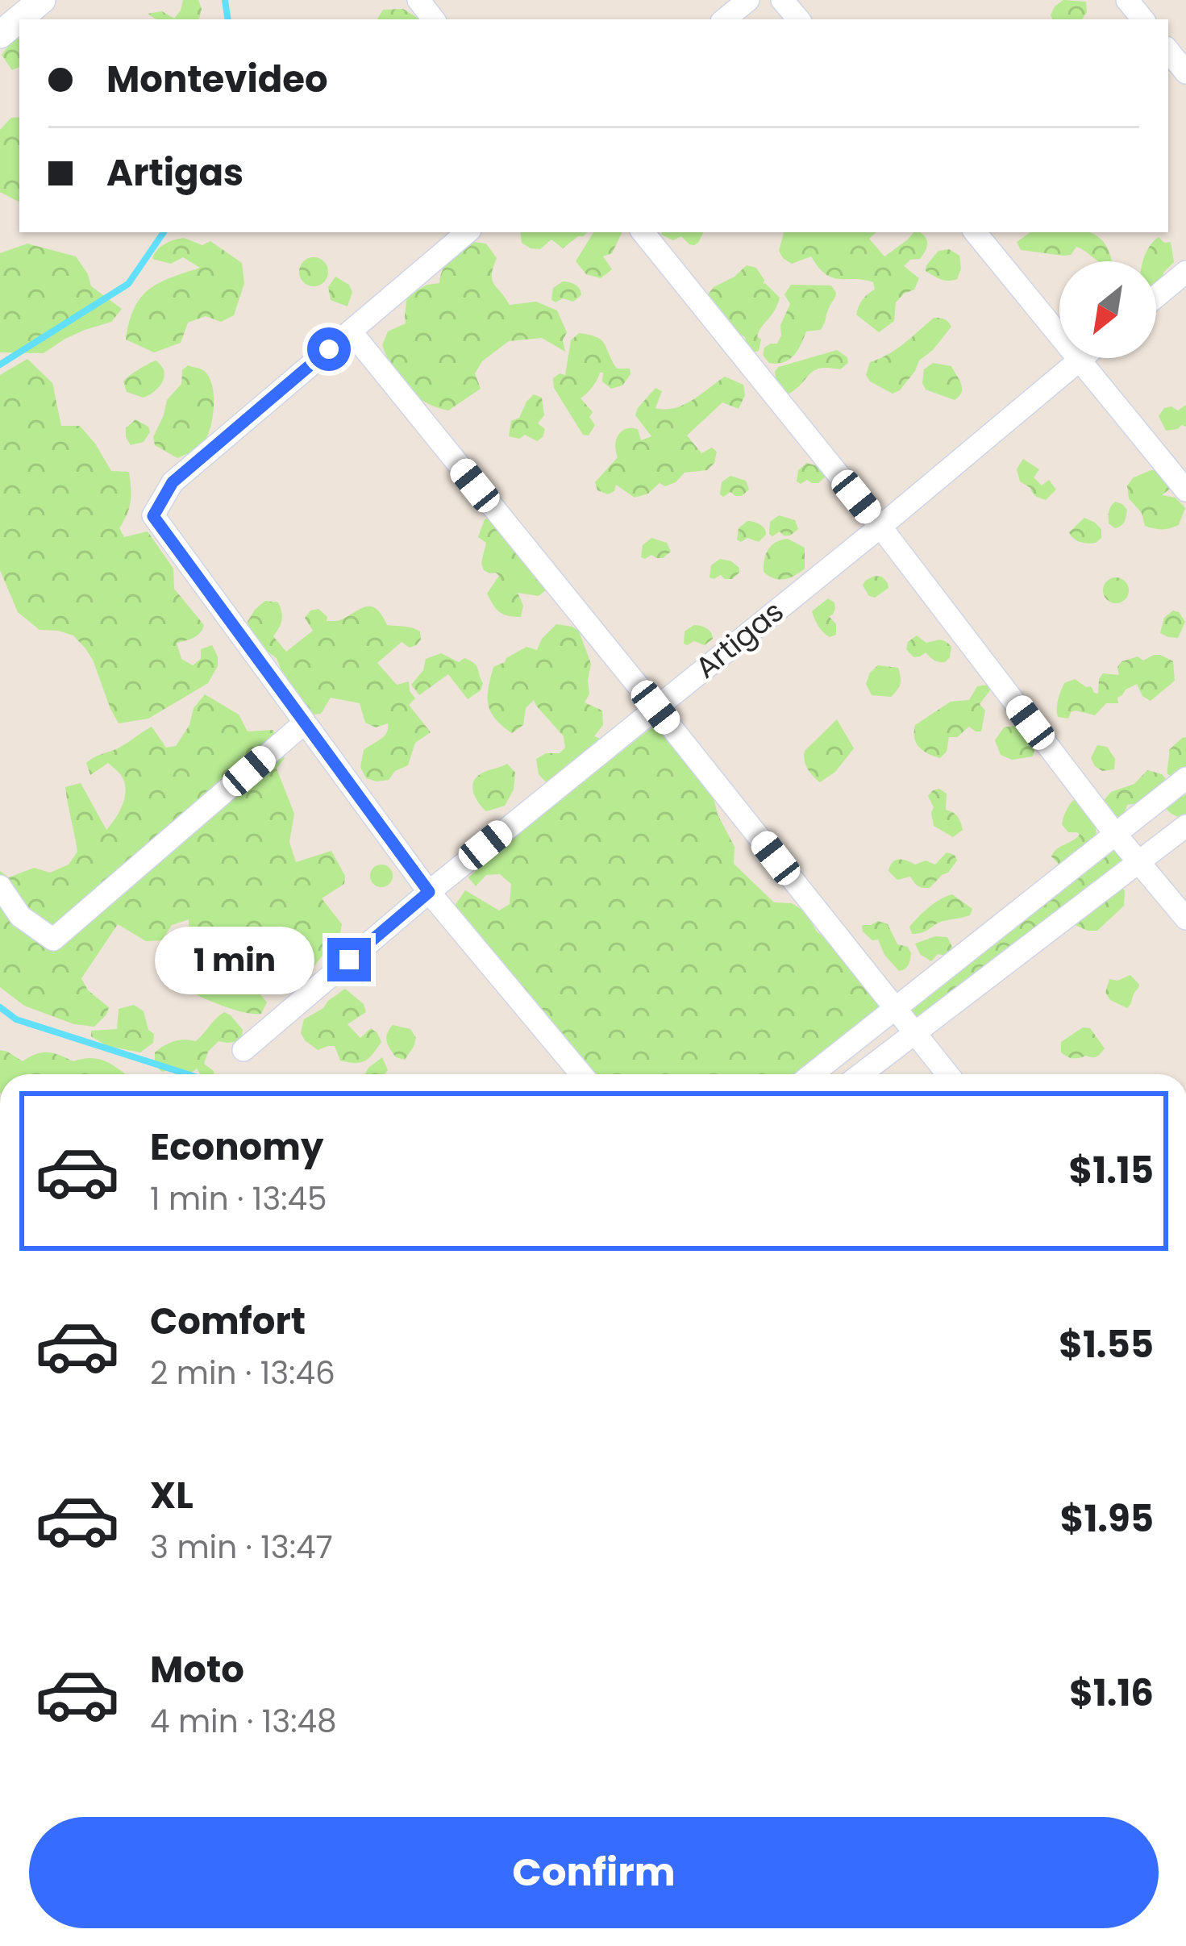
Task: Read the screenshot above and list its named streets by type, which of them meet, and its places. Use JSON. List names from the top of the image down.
{
  "streets": {
    "street": ["Artigas"]
  },
  "north": "bottom left",
  "page": {
    "banner": ["Montevideo", "Artigas"],
    "bubble": "1 min",
    "list": [
      {
        "name": "Economy",
        "note": "1 min · 13:45",
        "value": "$1.15"
      },
      {
        "name": "Comfort",
        "note": "2 min · 13:46",
        "value": "$1.55"
      },
      {
        "name": "XL",
        "note": "3 min · 13:47",
        "value": "$1.95"
      },
      {
        "name": "Moto",
        "note": "4 min · 13:48",
        "value": "$1.16"
      }
    ],
    "buttons": "Confirm"
  }
}
